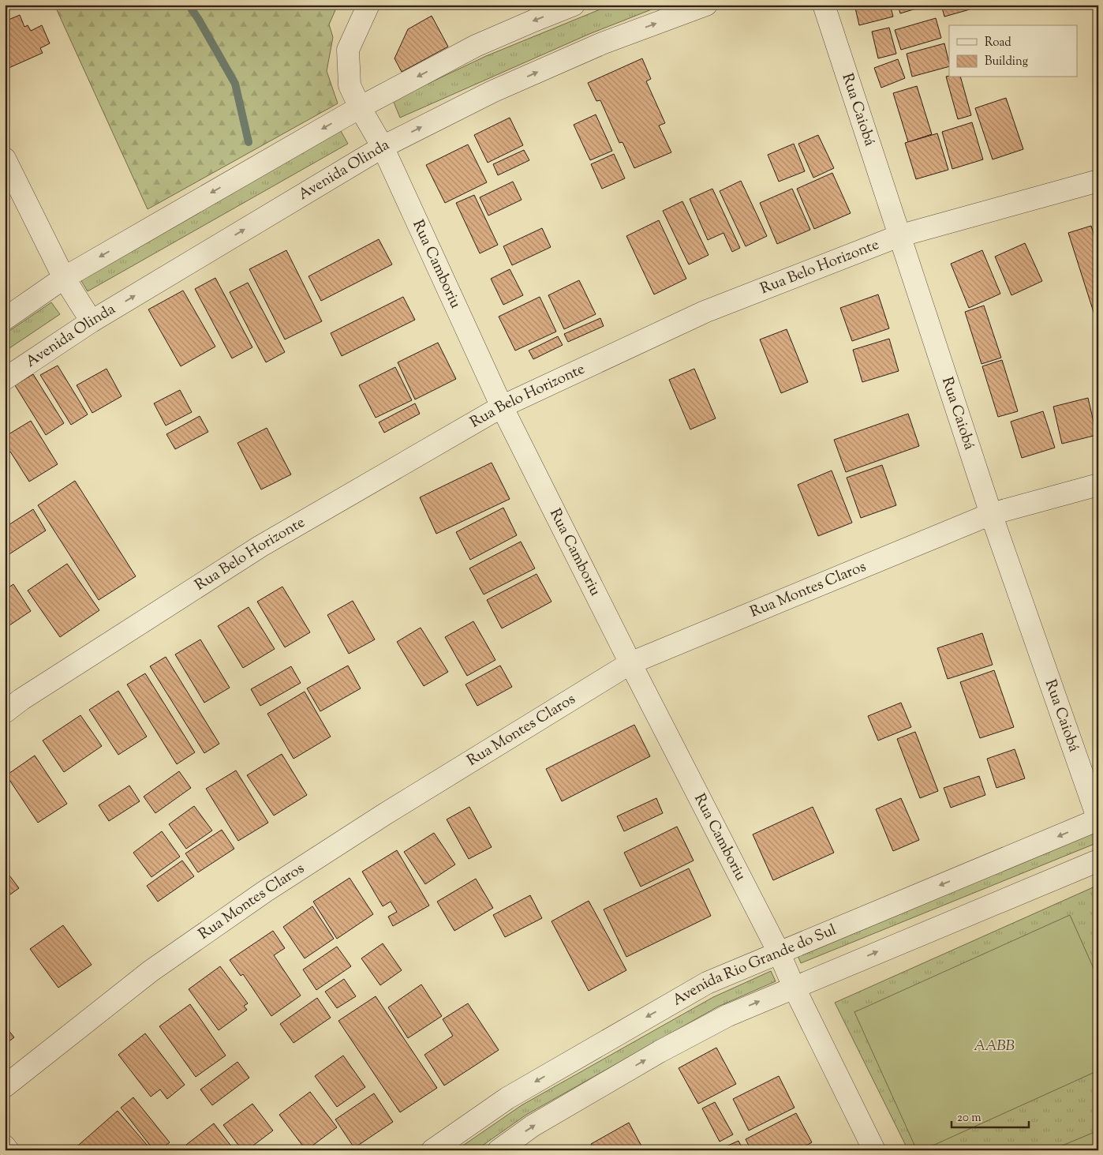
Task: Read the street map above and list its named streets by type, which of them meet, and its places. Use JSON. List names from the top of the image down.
{
  "streets": {
    "street": [
      "Rua Caiobá",
      "Avenida Olinda",
      "Rua Camboriu",
      "Rua Belo Horizonte",
      "Rua Montes Claros",
      "Avenida Rio Grande do Sul"
    ]
  },
  "crossings": [
    ["Rua Caiobá", "Rua Belo Horizonte"],
    ["Rua Caiobá", "Rua Montes Claros"],
    ["Rua Caiobá", "Avenida Rio Grande do Sul"],
    ["Avenida Olinda", "Rua Camboriu"],
    ["Rua Camboriu", "Rua Belo Horizonte"],
    ["Rua Camboriu", "Rua Montes Claros"],
    ["Rua Camboriu", "Avenida Rio Grande do Sul"]
  ],
  "parks": ["AABB"],
  "legend": ["Road", "Building"],
  "scale_bar": "20 m"
}
